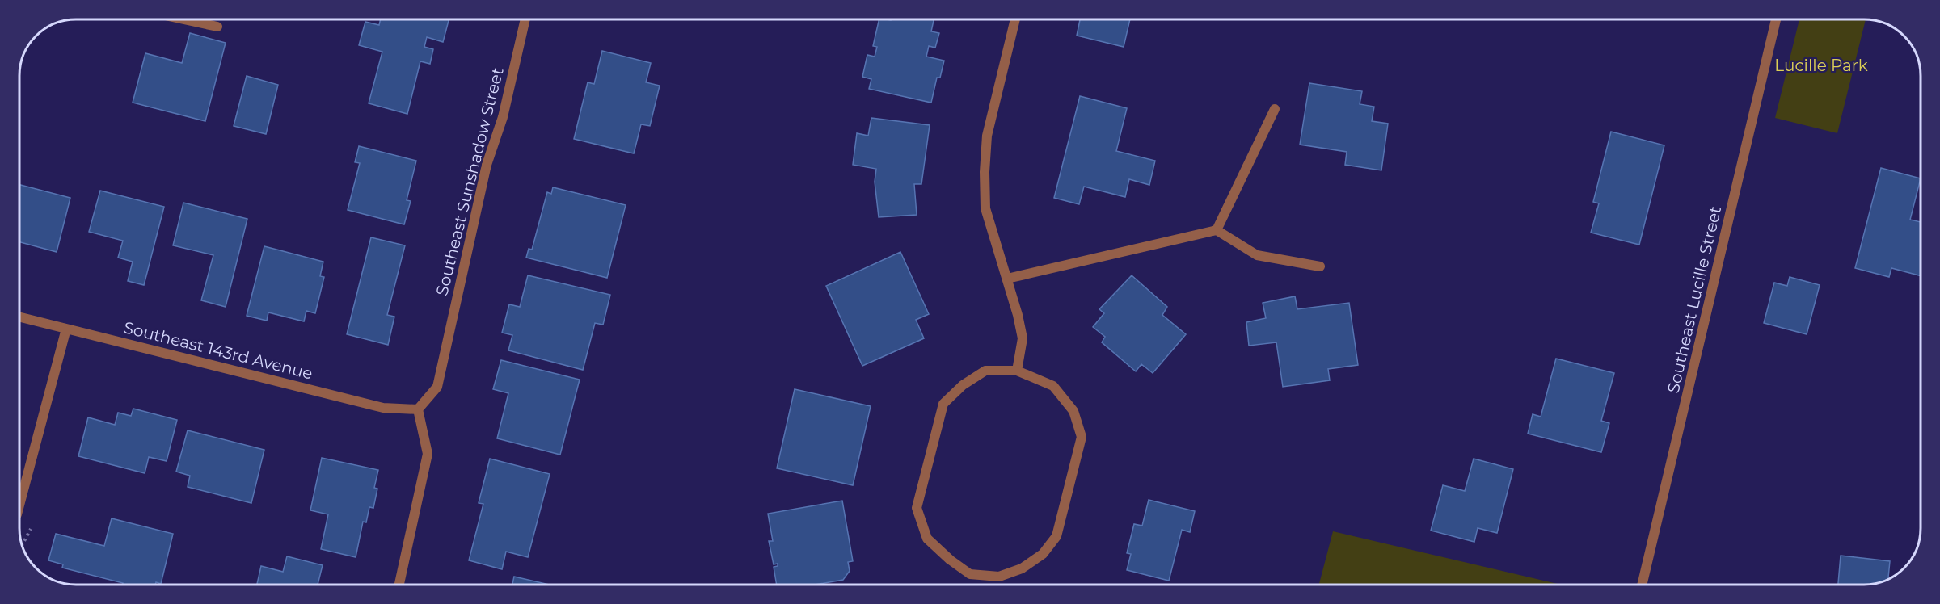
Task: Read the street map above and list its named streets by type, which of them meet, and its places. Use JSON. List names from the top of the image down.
{
  "streets": {
    "street": ["Southeast Sunshadow Street", "Southeast Lucille Street", "Southeast 143rd Avenue"]
  },
  "crossings": [
    ["Southeast Sunshadow Street", "Southeast 143rd Avenue"]
  ],
  "parks": ["Lucille Park"]
}
